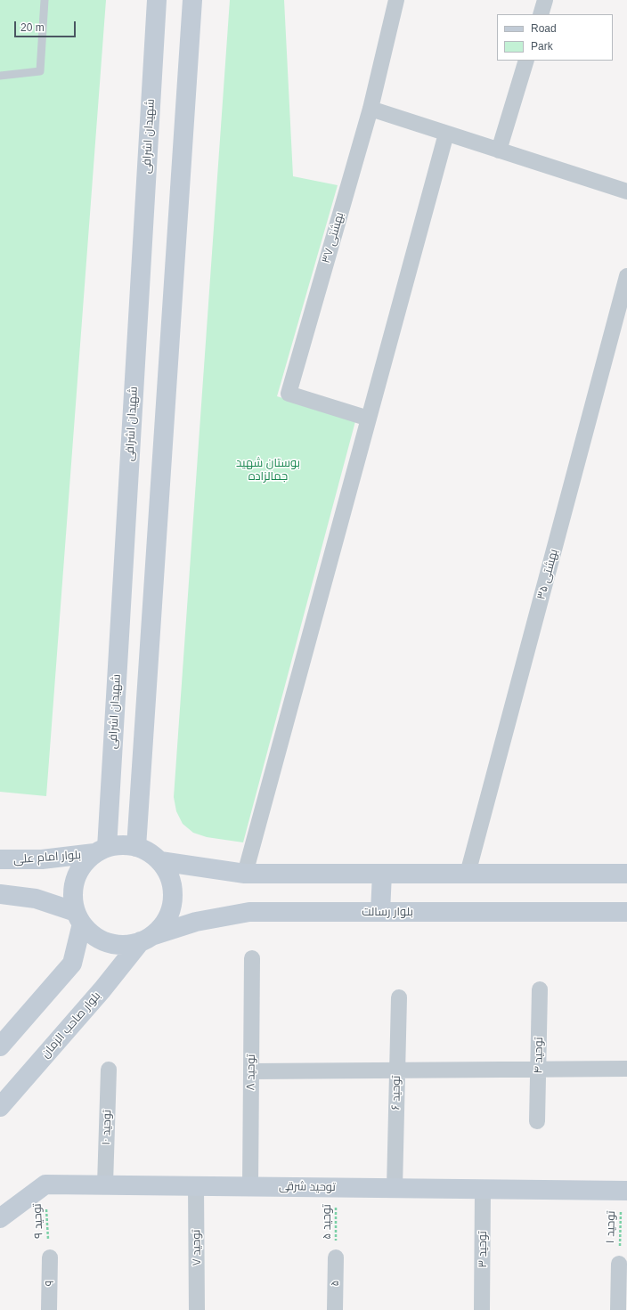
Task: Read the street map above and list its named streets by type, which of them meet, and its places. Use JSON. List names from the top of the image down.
{
  "streets": {
    "main road": [
      "شهیدان اشرافی",
      "بلوار امام علی",
      "بلوار رسالت",
      "بلوار صاحب الزمان",
      "توحید شرقی"
    ],
    "street": [
      "بهشتی ۳۷",
      "بهشتی ۳۵",
      "توحید ۴",
      "توحید ۸",
      "توحید ۶",
      "توحید ۱۰",
      "توحید ۷",
      "توحید ۳",
      "۹",
      "۵"
    ],
    "path": ["توحید ۹", "توحید ۵", "توحید ۱"]
  },
  "crossings": [
    ["شهیدان اشرافی", "بلوار امام علی"],
    ["شهیدان اشرافی", "بلوار رسالت"],
    ["شهیدان اشرافی", "بلوار صاحب الزمان"],
    ["بلوار امام علی", "بلوار رسالت"],
    ["بلوار امام علی", "بلوار صاحب الزمان"],
    ["بلوار رسالت", "بلوار صاحب الزمان"],
    ["توحید ۸", "توحید شرقی"],
    ["توحید ۶", "توحید شرقی"],
    ["توحید ۱۰", "توحید شرقی"],
    ["توحید شرقی", "توحید ۹"],
    ["توحید شرقی", "توحید ۵"],
    ["توحید شرقی", "توحید ۱"],
    ["توحید شرقی", "توحید ۷"],
    ["توحید شرقی", "توحید ۳"],
    ["توحید ۹", "۹"],
    ["توحید ۵", "۵"]
  ],
  "parks": ["بوستان شهید جمالزاده"],
  "legend": ["Road", "Park"],
  "scale_bar": "20 m"
}
